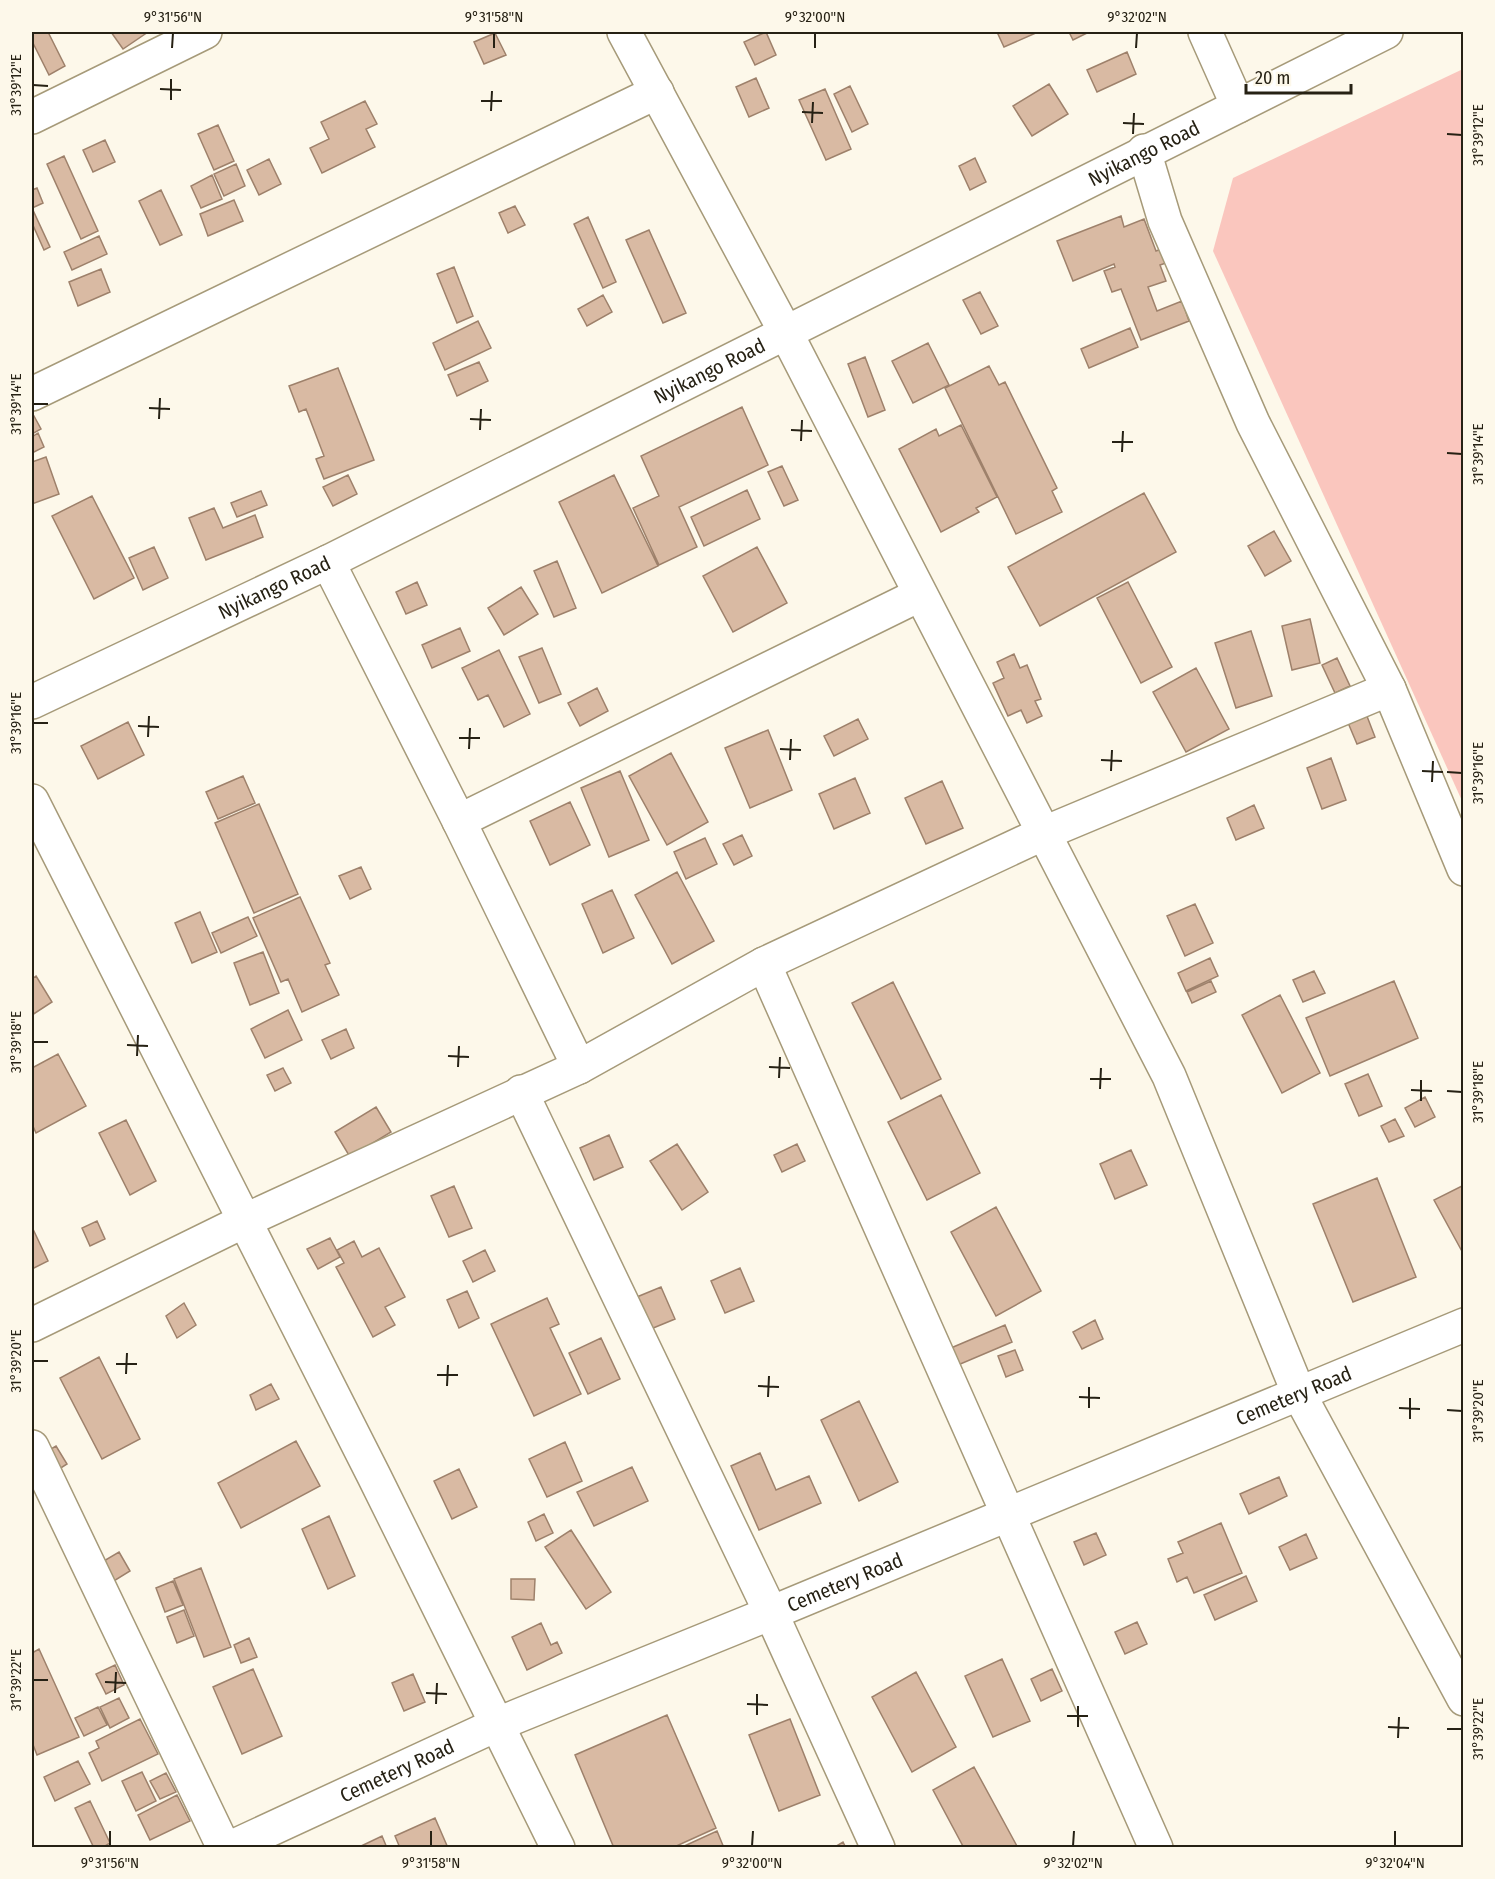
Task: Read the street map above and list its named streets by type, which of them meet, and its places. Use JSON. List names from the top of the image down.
{
  "streets": {
    "street": ["Nyikango Road", "Cemetery Road"]
  },
  "scale_bar": "20 m",
  "coordinates": [
    "9°31'56\"N",
    "9°31'58\"N",
    "9°32'00\"N",
    "9°32'02\"N",
    "31°39'12\"E",
    "31°39'14\"E",
    "31°39'16\"E",
    "31°39'18\"E",
    "31°39'20\"E",
    "31°39'22\"E",
    "9°32'04\"N"
  ]
}
